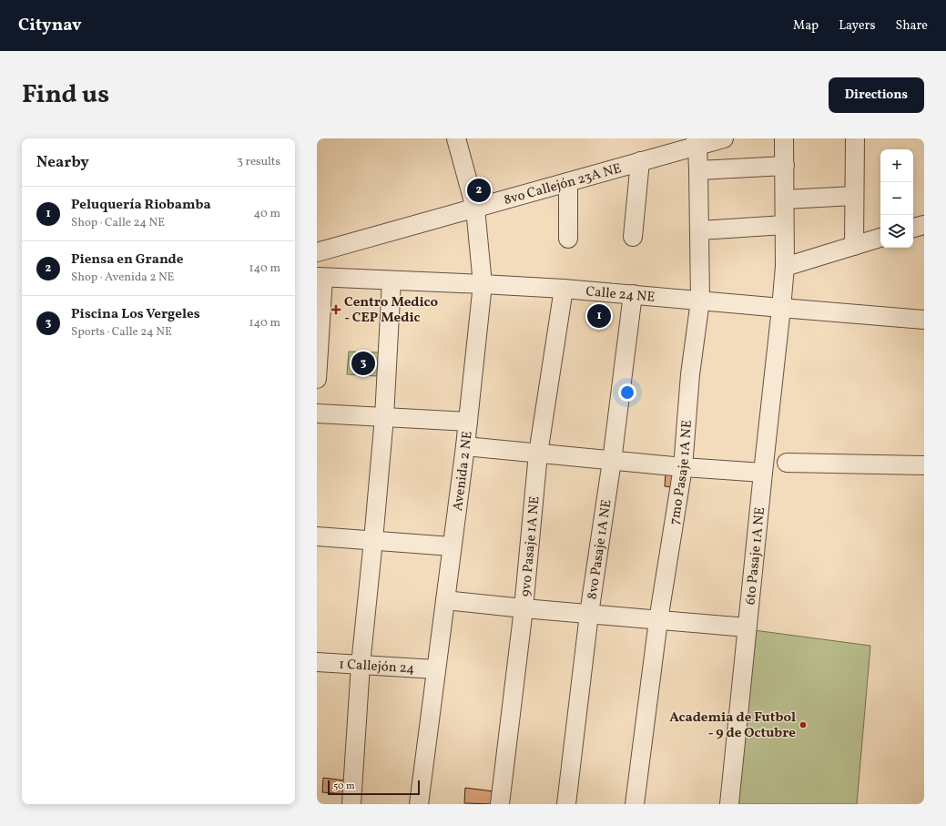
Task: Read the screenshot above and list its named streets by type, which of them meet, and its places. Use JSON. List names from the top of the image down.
{
  "streets": {
    "street": [
      "8vo Callejón 23A NE",
      "Calle 24 NE",
      "Avenida 2 NE",
      "7mo Pasaje 1A NE",
      "9vo Pasaje 1A NE",
      "8vo Pasaje 1A NE",
      "6to Pasaje 1A NE",
      "1 Callejón 24"
    ]
  },
  "crossings": [
    ["8vo Callejón 23A NE", "Avenida 2 NE"],
    ["8vo Callejón 23A NE", "7mo Pasaje 1A NE"],
    ["Calle 24 NE", "Avenida 2 NE"],
    ["Calle 24 NE", "7mo Pasaje 1A NE"],
    ["Calle 24 NE", "9vo Pasaje 1A NE"],
    ["Calle 24 NE", "8vo Pasaje 1A NE"],
    ["Calle 24 NE", "6to Pasaje 1A NE"],
    ["Avenida 2 NE", "1 Callejón 24"]
  ],
  "places": {
    "health": ["Centro Medico - CEP Medic"],
    "other": ["Academia de Futbol - 9 de Octubre"]
  },
  "scale_bar": "50 m",
  "page": {
    "header": "Citynav",
    "nav": ["Map", "Layers", "Share"],
    "title": "Find us",
    "buttons": "Directions",
    "heading": ["Nearby", "3 results"],
    "map_buttons": ["+", "−"],
    "pins": ["2", "1", "3"],
    "list": [
      {
        "mark": "1",
        "name": "Peluquería Riobamba",
        "note": "Shop · Calle 24 NE",
        "value": "40 m"
      },
      {
        "mark": "2",
        "name": "Piensa en Grande",
        "note": "Shop · Avenida 2 NE",
        "value": "140 m"
      },
      {
        "mark": "3",
        "name": "Piscina Los Vergeles",
        "note": "Sports · Calle 24 NE",
        "value": "140 m"
      }
    ],
    "scale": "50 m"
  }
}
